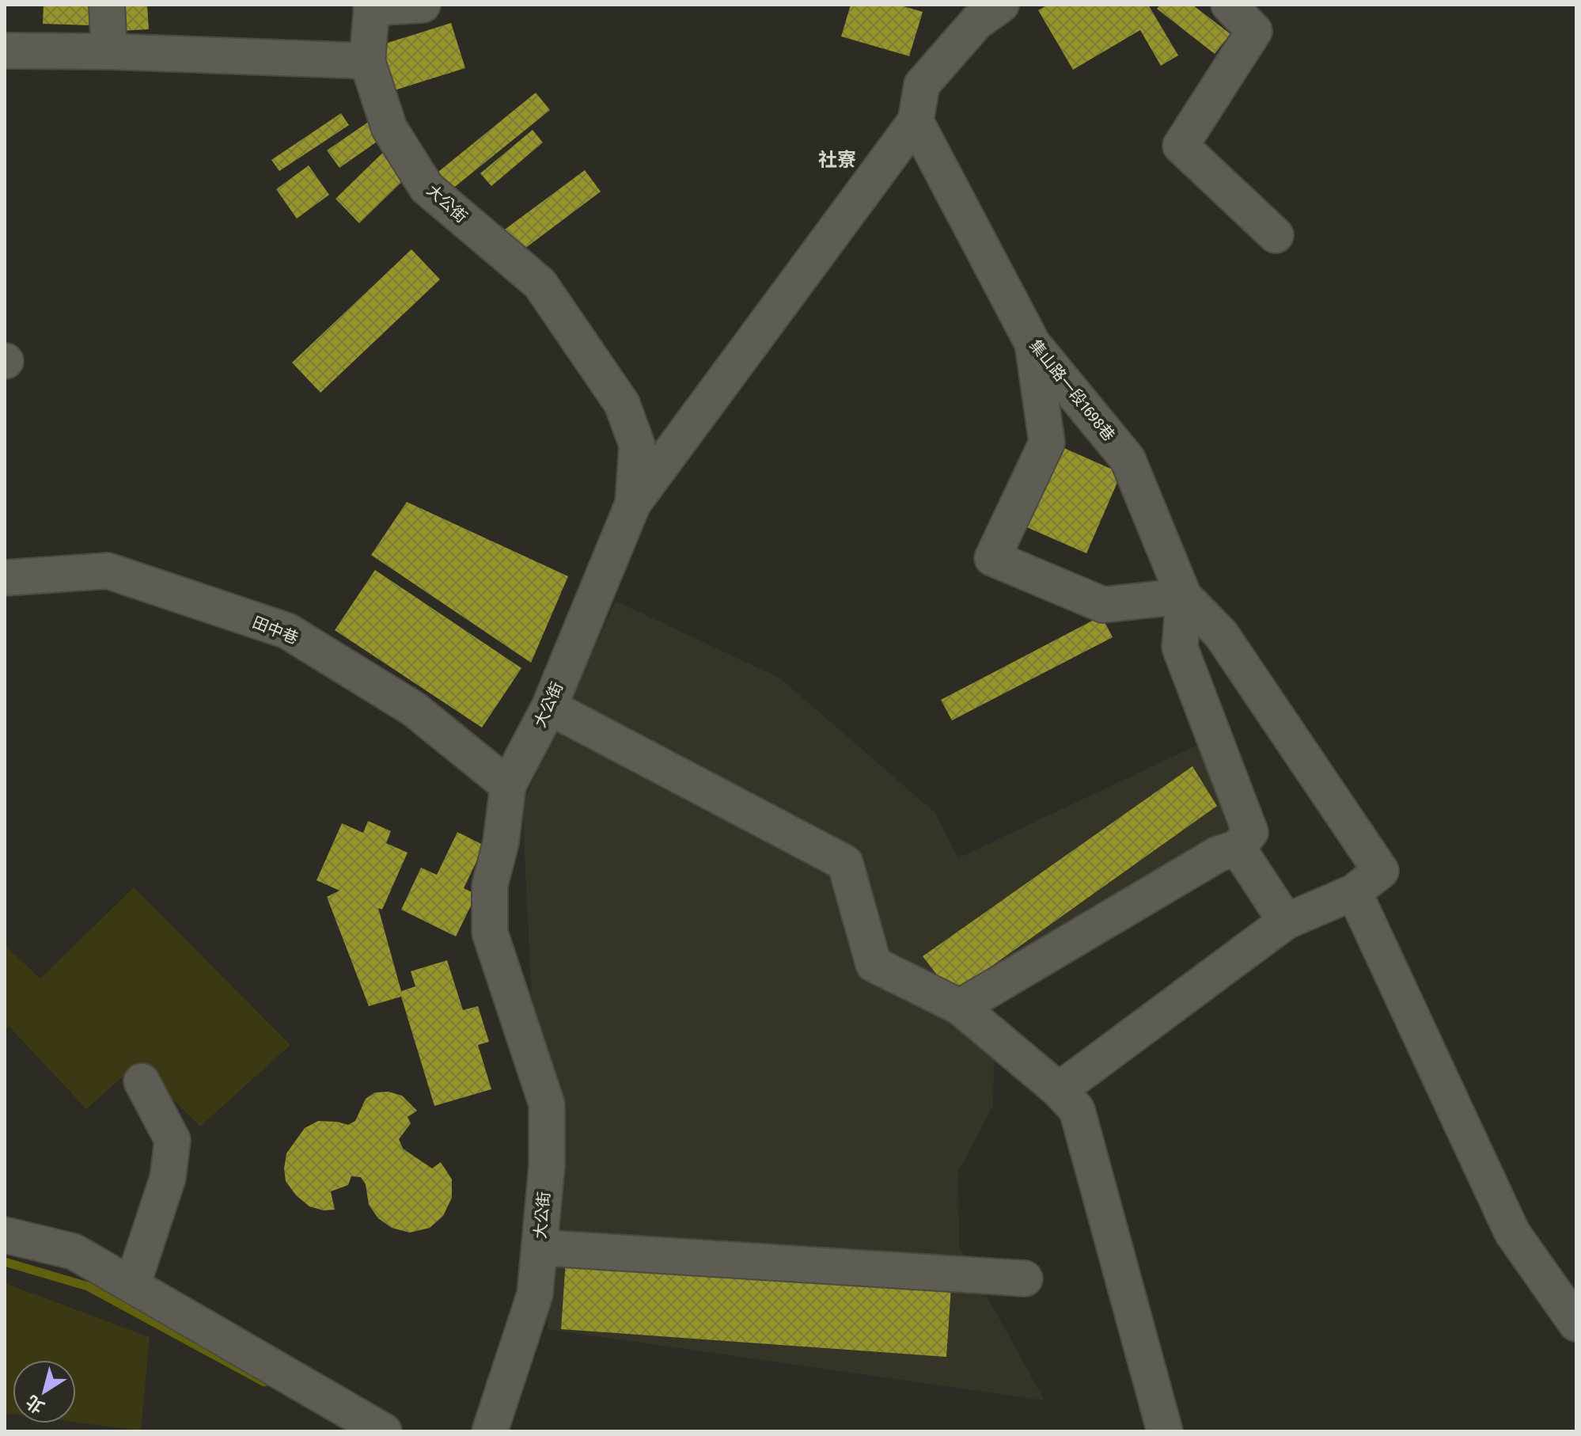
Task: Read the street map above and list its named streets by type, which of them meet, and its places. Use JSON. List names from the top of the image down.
{
  "streets": {
    "street": ["大公街", "集山路一段1698巷", "田中巷"]
  },
  "crossings": [
    ["大公街", "田中巷"]
  ],
  "districts": ["社寮"],
  "north": "bottom left"
}
